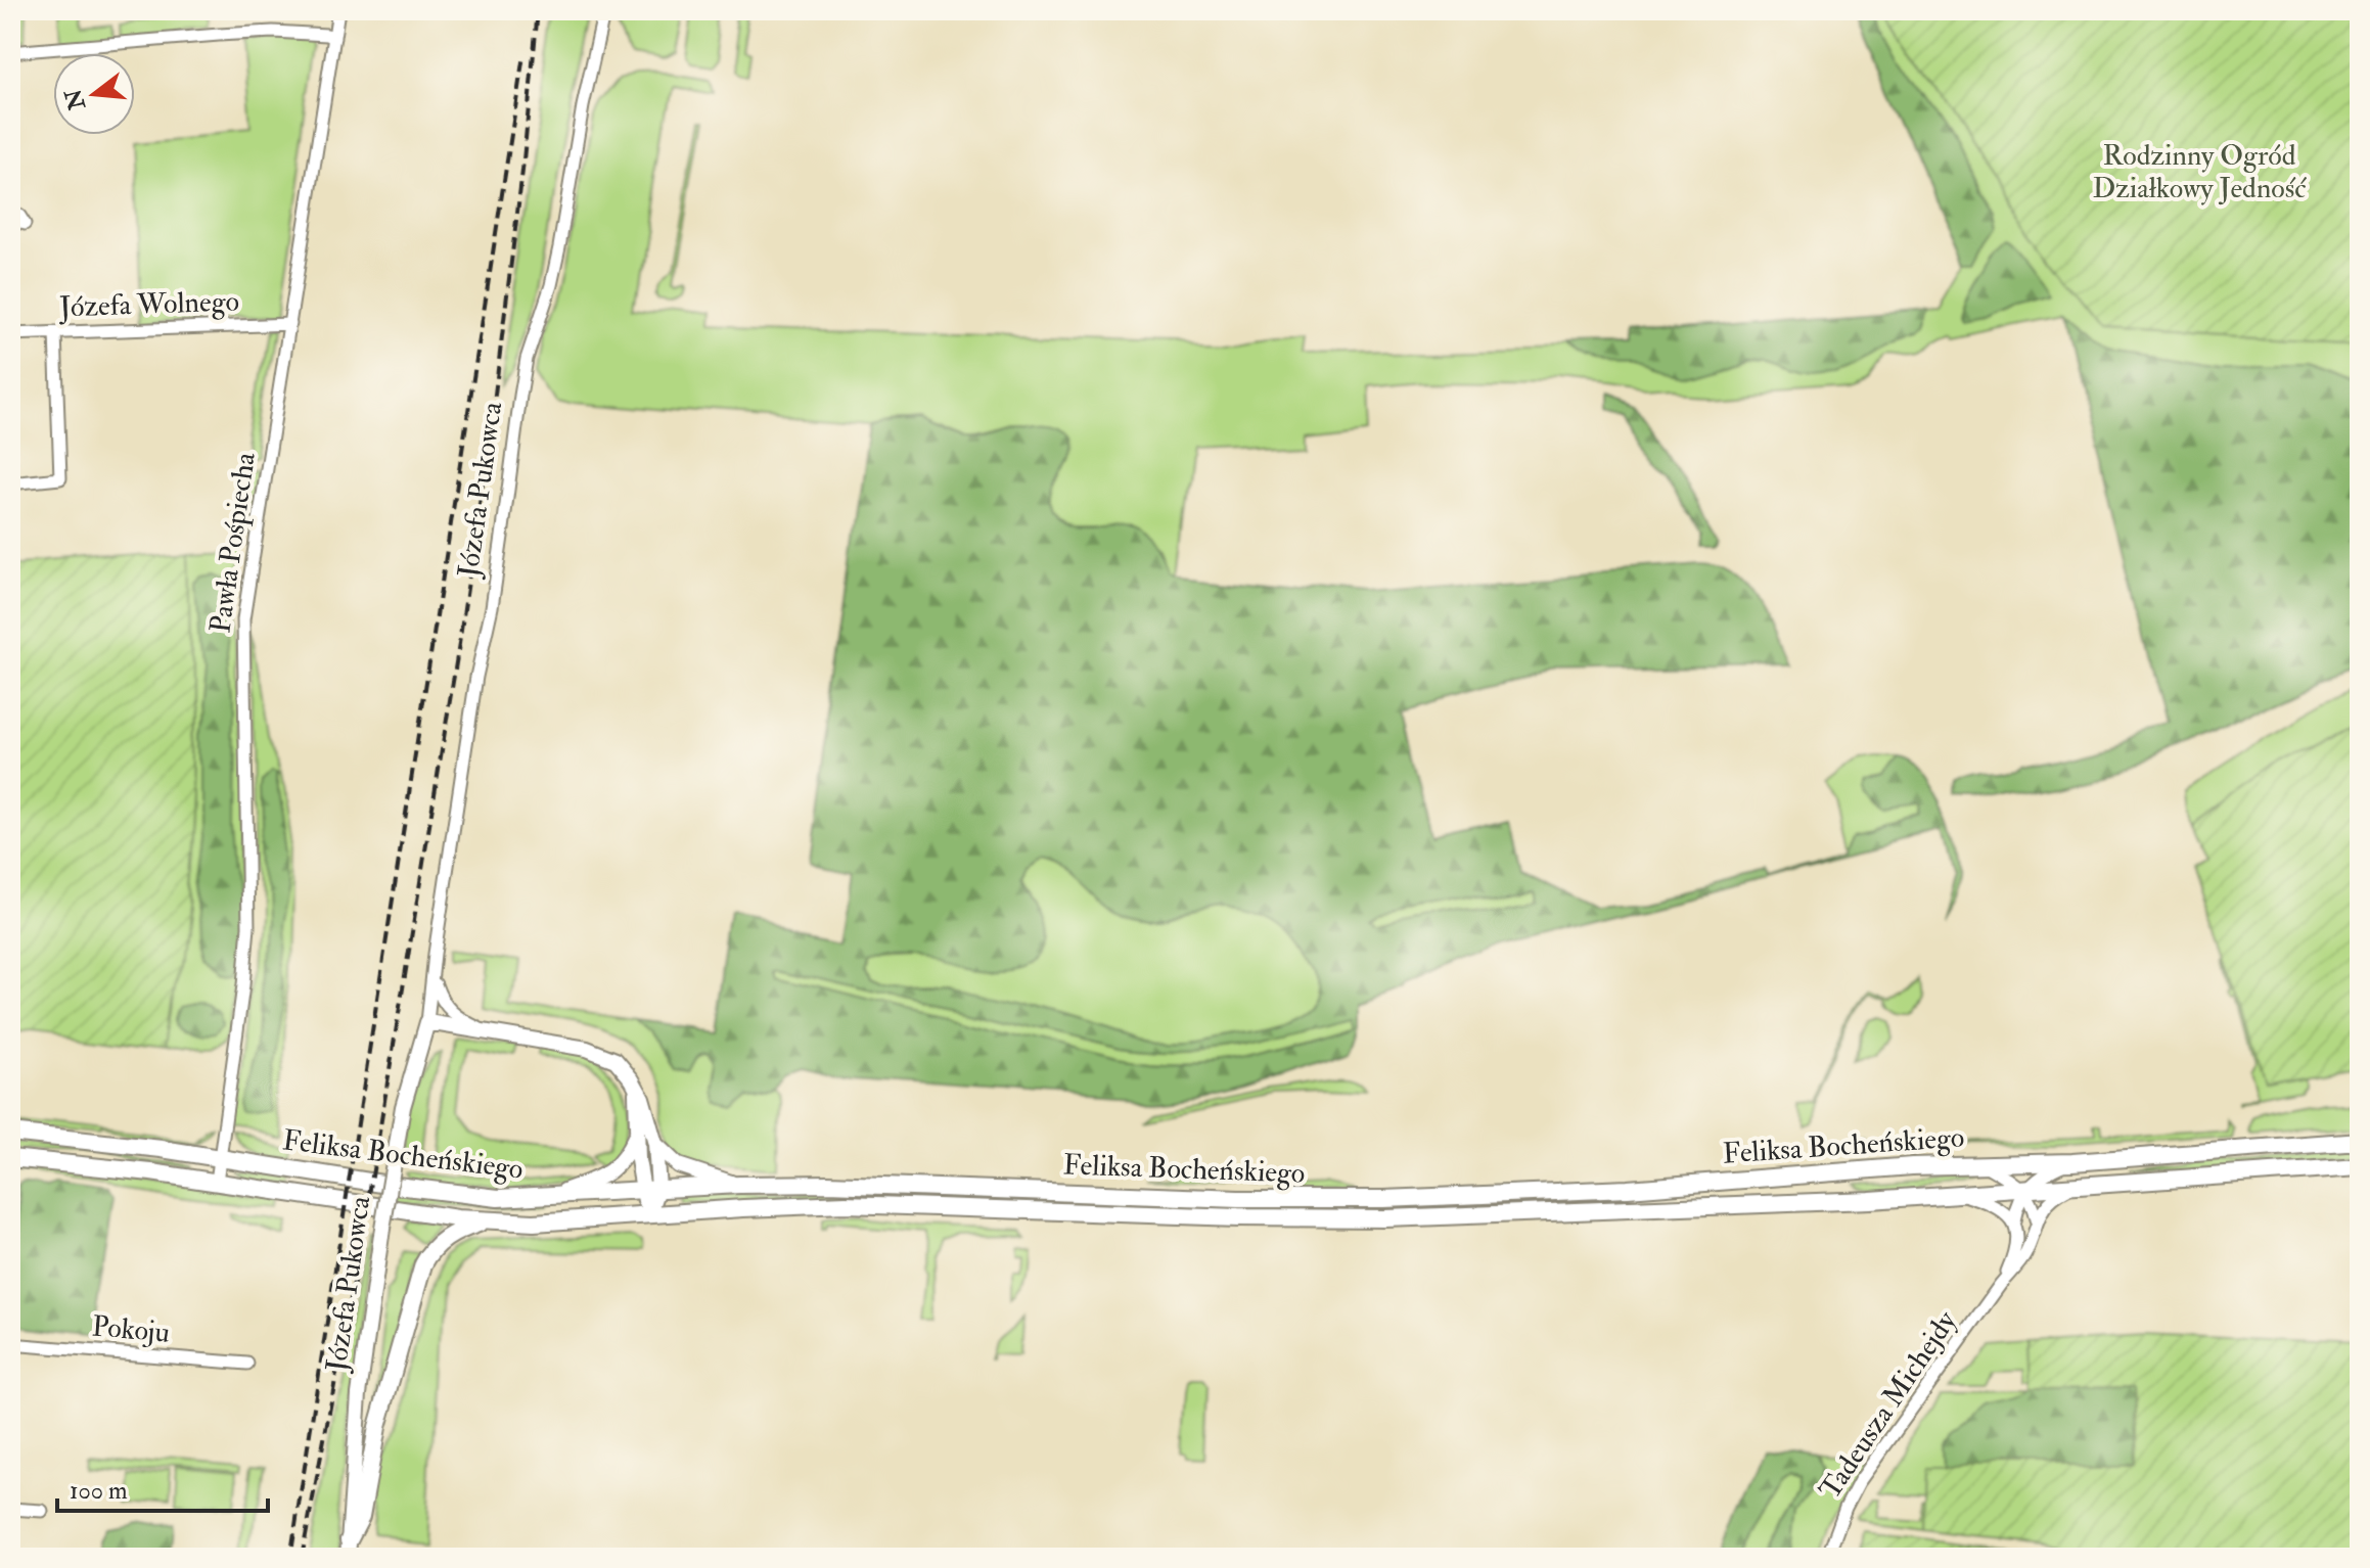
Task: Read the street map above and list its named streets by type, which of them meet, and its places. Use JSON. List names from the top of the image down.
{
  "streets": {
    "main road": ["Feliksa Bocheńskiego"],
    "street": [
      "Józefa Wolnego",
      "Józefa Pukowca",
      "Pawła Pośpiecha",
      "Pokoju",
      "Tadeusza Michejdy"
    ]
  },
  "crossings": [
    ["Józefa Wolnego", "Pawła Pośpiecha"],
    ["Pawła Pośpiecha", "Feliksa Bocheńskiego"],
    ["Feliksa Bocheńskiego", "Tadeusza Michejdy"]
  ],
  "parks": ["Rodzinny Ogród Działkowy Jedność"],
  "scale_bar": "100 m",
  "north": "left"
}
